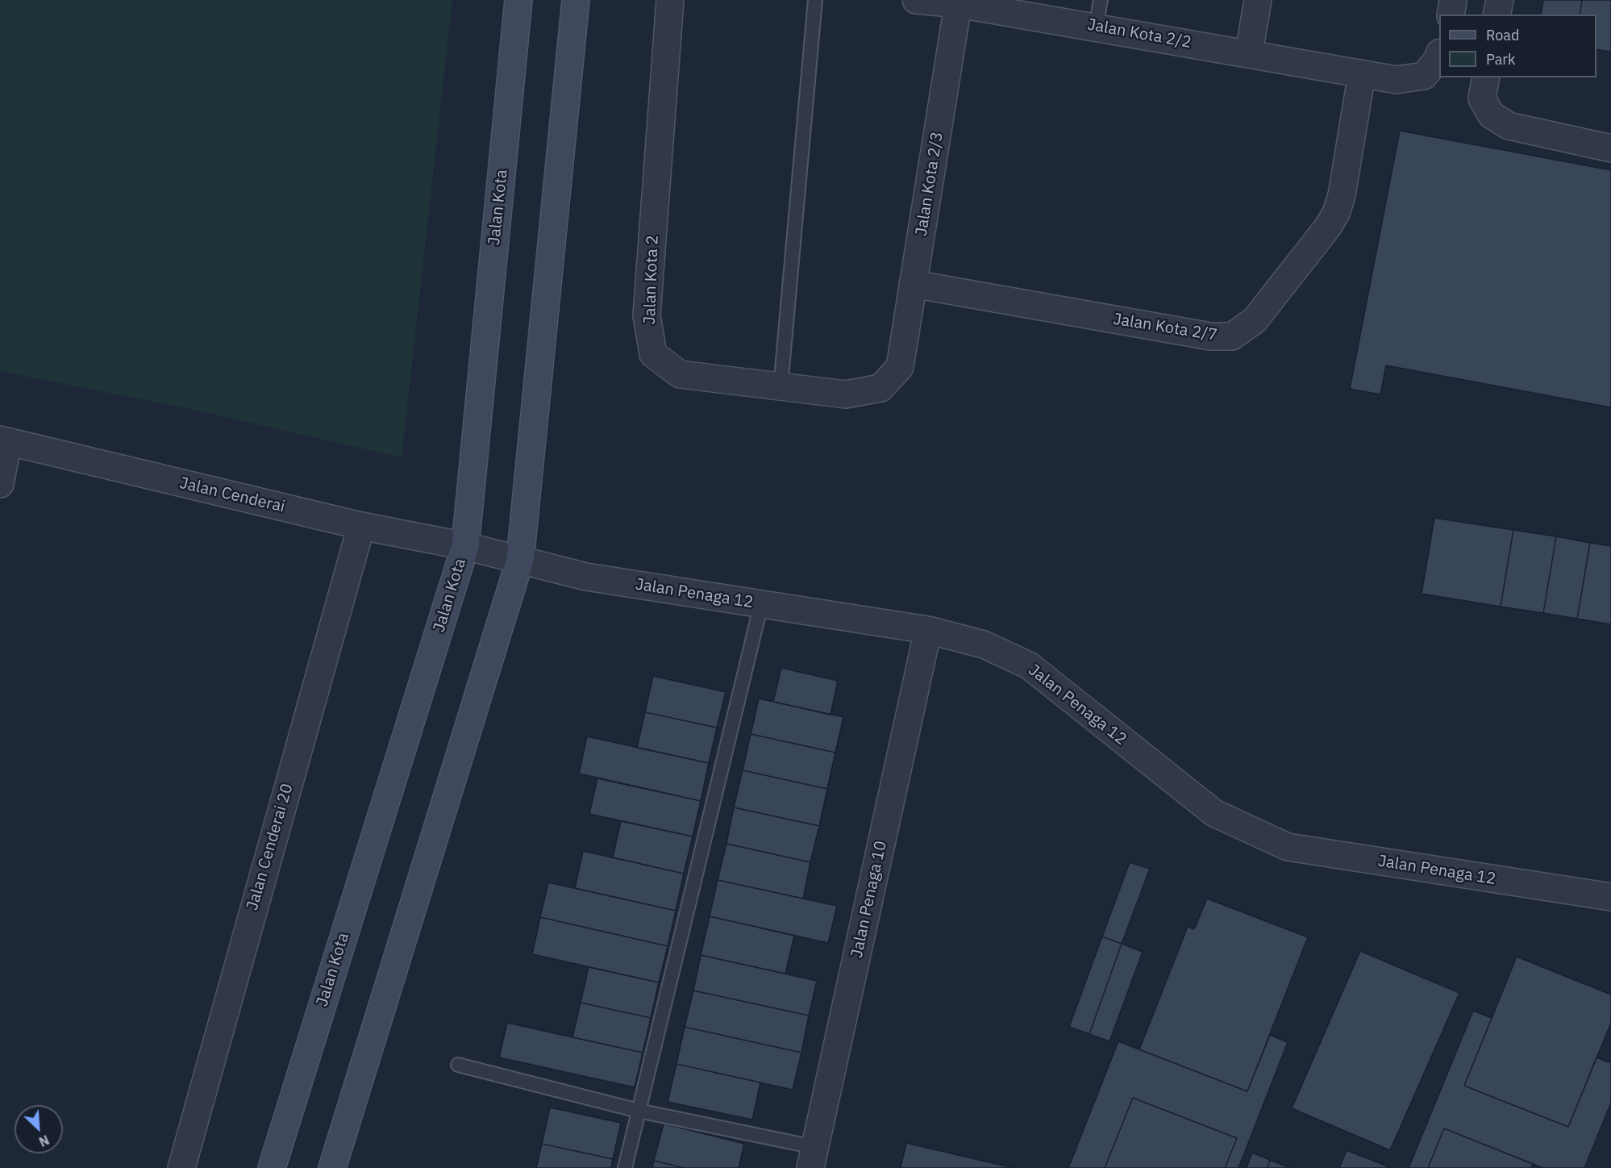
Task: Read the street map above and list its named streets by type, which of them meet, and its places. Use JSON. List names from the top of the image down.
{
  "streets": {
    "main road": ["Jalan Kota"],
    "street": [
      "Jalan Kota 2/2",
      "Jalan Kota 2/3",
      "Jalan Kota 2",
      "Jalan Kota 2/7",
      "Jalan Cenderai",
      "Jalan Penaga 12",
      "Jalan Cenderai 20",
      "Jalan Penaga 10"
    ]
  },
  "crossings": [
    ["Jalan Kota 2/2", "Jalan Kota 2/3"],
    ["Jalan Kota 2/2", "Jalan Kota 2/7"],
    ["Jalan Kota 2/3", "Jalan Kota 2"],
    ["Jalan Kota 2/3", "Jalan Kota 2/7"],
    ["Jalan Kota", "Jalan Cenderai"],
    ["Jalan Kota", "Jalan Penaga 12"],
    ["Jalan Cenderai", "Jalan Penaga 12"],
    ["Jalan Cenderai", "Jalan Cenderai 20"],
    ["Jalan Penaga 12", "Jalan Penaga 10"]
  ],
  "legend": ["Road", "Park"],
  "north": "bottom right"
}
